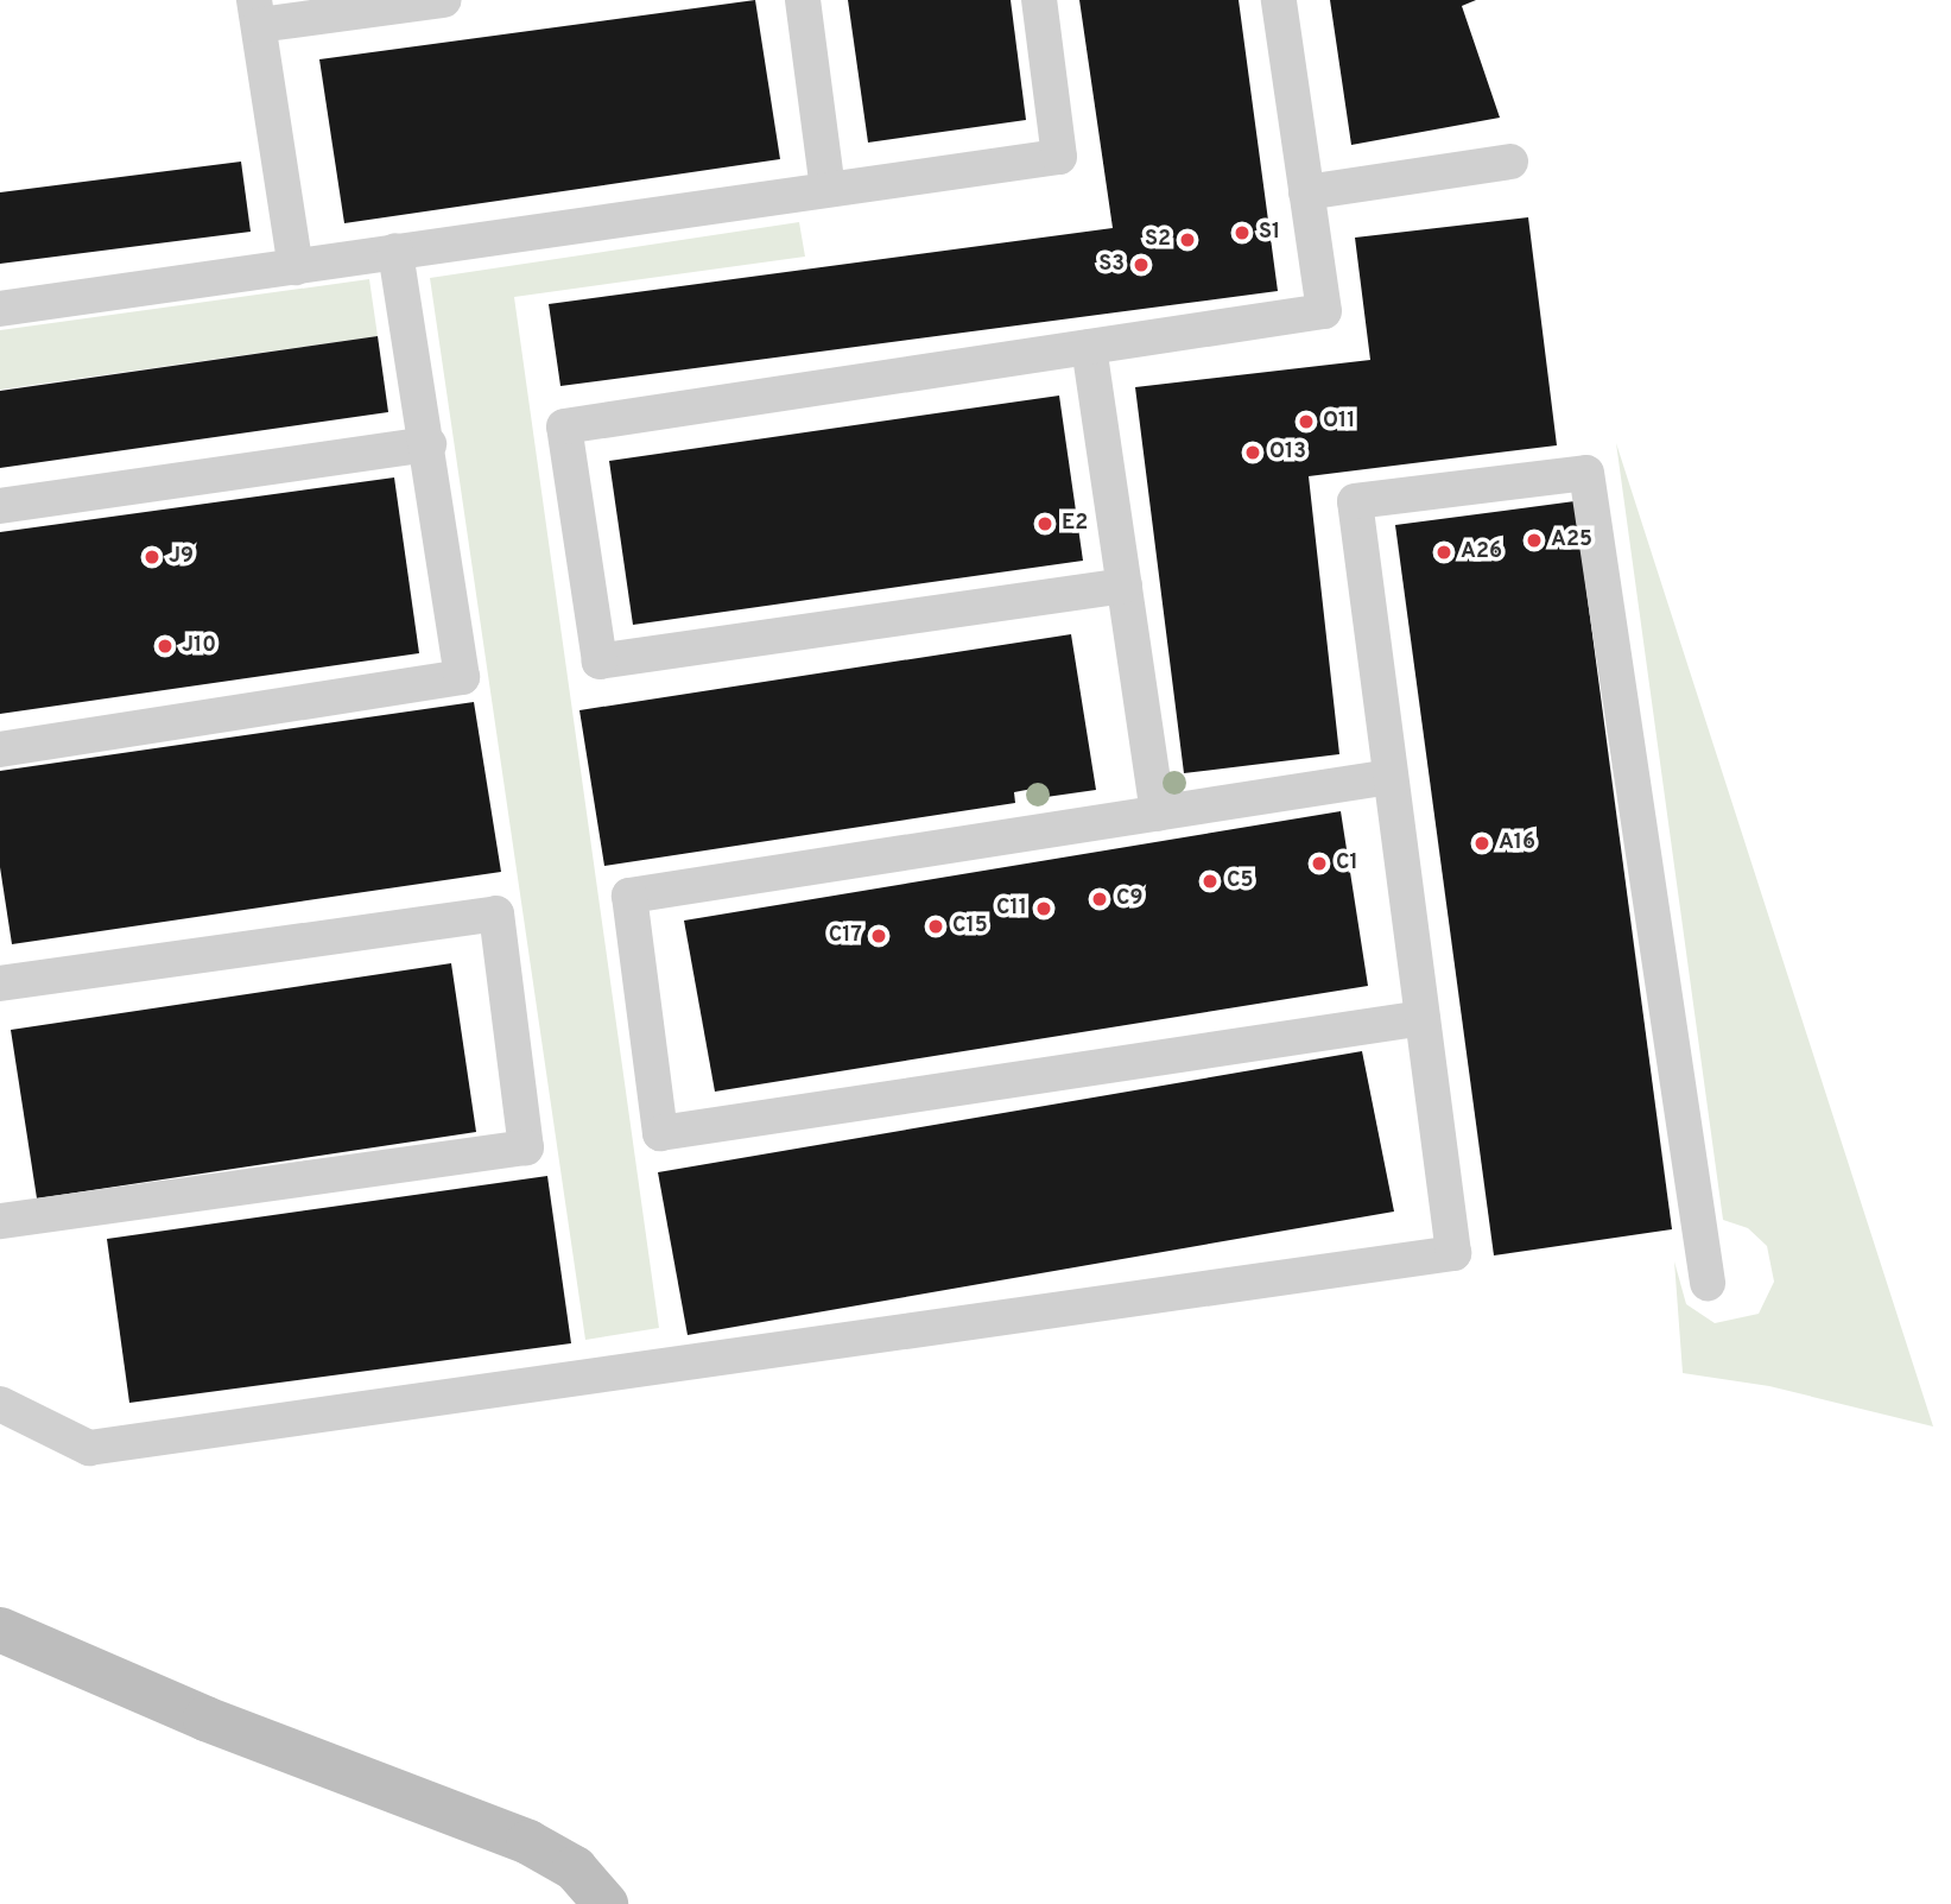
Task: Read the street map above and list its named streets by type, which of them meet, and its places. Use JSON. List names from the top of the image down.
{
  "places": [
    "S1",
    "S2",
    "S3",
    "O11",
    "O13",
    "E2",
    "A25",
    "A26",
    "J9",
    "J10",
    "A16",
    "C1",
    "C5",
    "C9",
    "C11",
    "C15",
    "C17"
  ]
}
